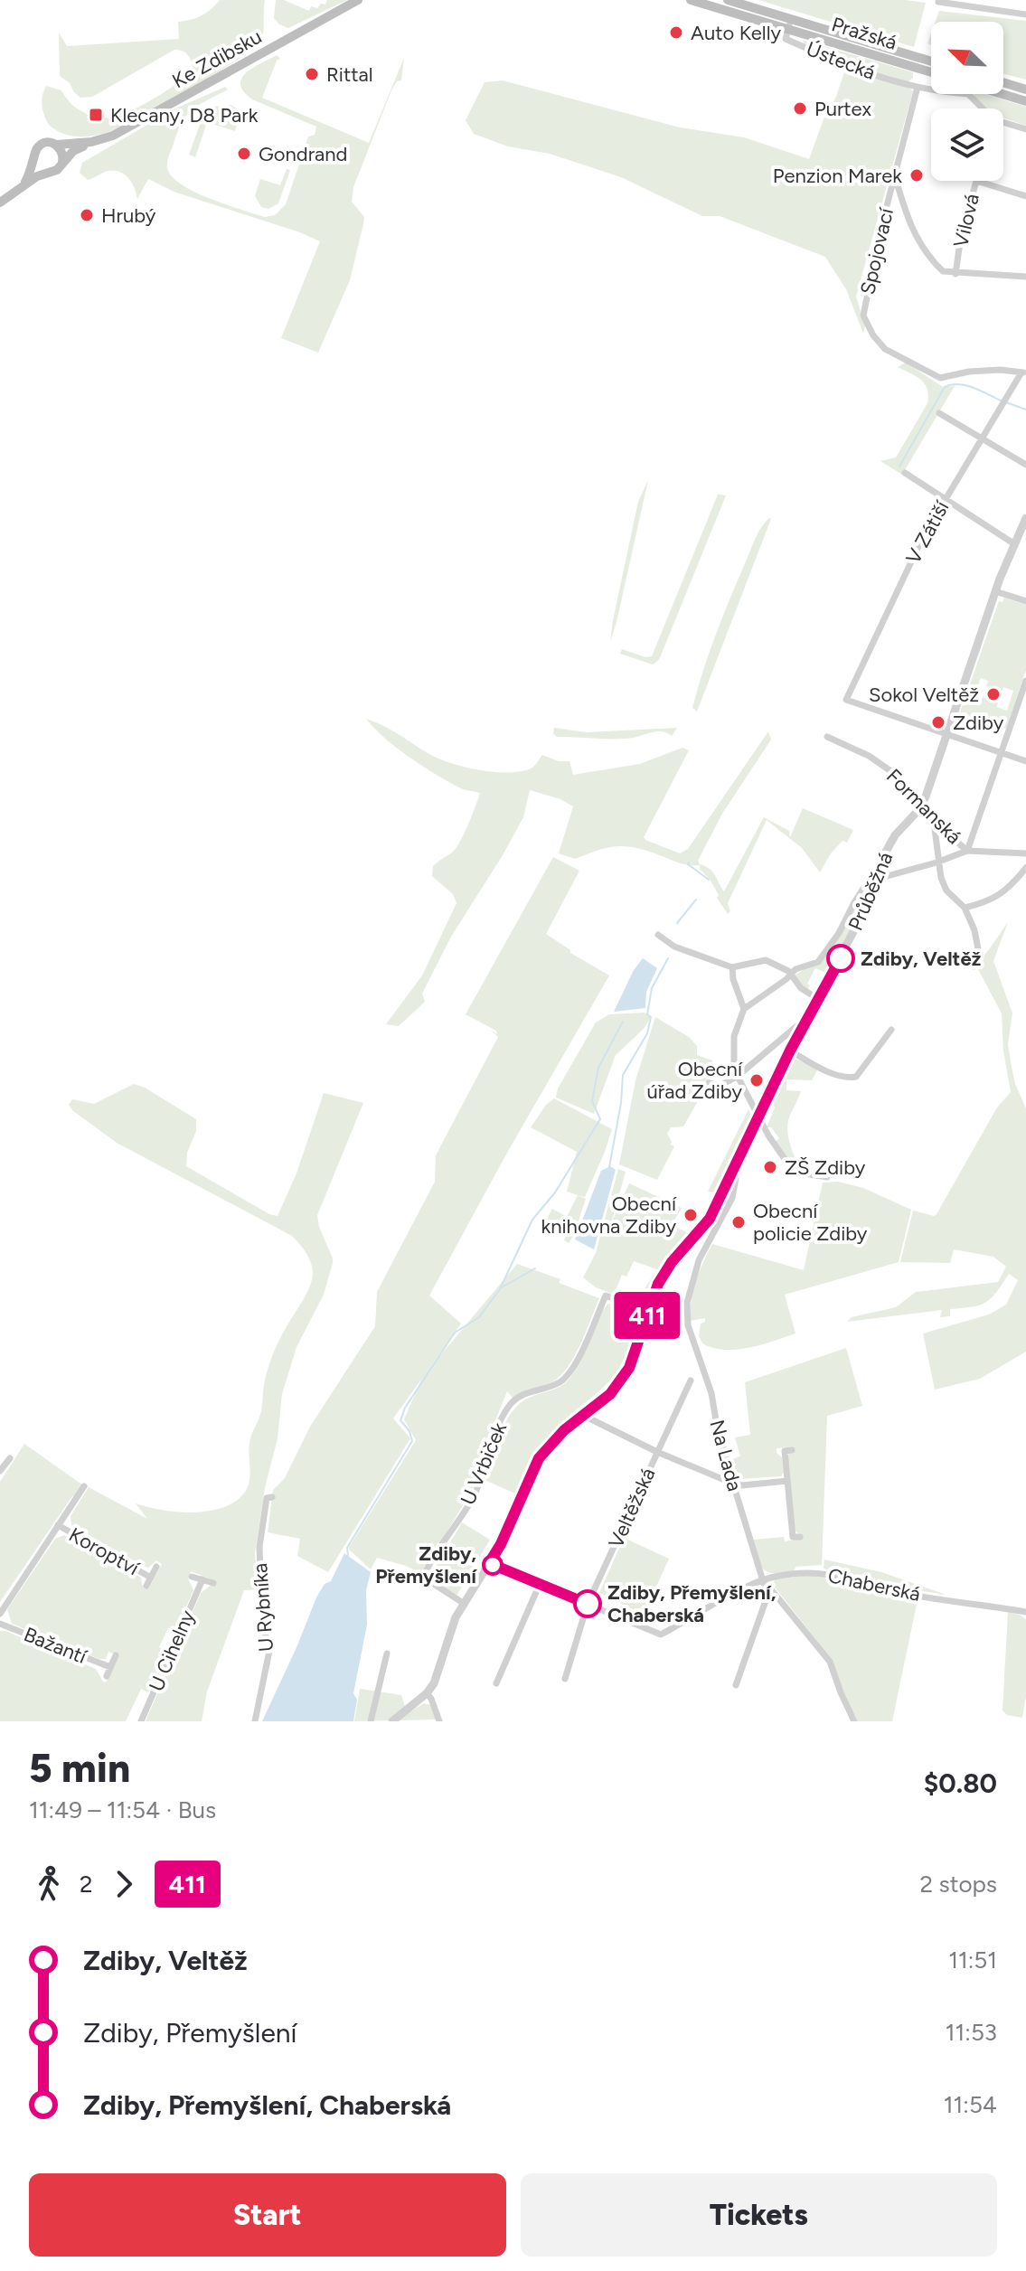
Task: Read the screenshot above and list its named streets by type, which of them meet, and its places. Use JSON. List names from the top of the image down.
{
  "streets": {
    "main road": ["Pražská", "Ke Zdibsku"],
    "street": [
      "Ústecká",
      "Vilová",
      "Spojovací",
      "V Zátiší",
      "Formanská",
      "Průběžná",
      "Na Lada",
      "U Vrbiček",
      "Veltěžská",
      "Koroptví",
      "Chaberská",
      "U Rybníka",
      "Bažantí",
      "U Cihelny"
    ]
  },
  "crossings": [
    ["Pražská", "Ústecká"],
    ["Ústecká", "Spojovací"],
    ["Spojovací", "V Zátiší"],
    ["V Zátiší", "Průběžná"],
    ["Formanská", "Průběžná"],
    ["Průběžná", "Na Lada"],
    ["Průběžná", "U Vrbiček"],
    ["Průběžná", "Chaberská"],
    ["Na Lada", "Chaberská"],
    ["Veltěžská", "Chaberská"]
  ],
  "places": {
    "other": [
      "Auto Kelly",
      "Rittal",
      "Purtex",
      "Gondrand",
      "Penzion Marek",
      "Hrubý",
      "Sokol Veltěž",
      "Zdiby",
      "Zdiby, Veltěž",
      "Obecní úřad Zdiby",
      "ZŠ Zdiby",
      "Obecní knihovna Zdiby",
      "Obecní policie Zdiby",
      "Zdiby, Přemyšlení",
      "Zdiby, Přemyšlení, Chaberská"
    ],
    "transit": ["Klecany, D8 Park"]
  },
  "lines": ["bus line 411"],
  "north": "top left",
  "page": {
    "on_map": "411",
    "heading": ["5 min", "11:49 – 11:54 · Bus", "$0.80"],
    "legs": ["2", "411", "2 stops"],
    "list": [
      {
        "name": "Zdiby, Veltěž",
        "value": "11:51"
      },
      {
        "name": "Zdiby, Přemyšlení",
        "value": "11:53"
      },
      {
        "name": "Zdiby, Přemyšlení, Chaberská",
        "value": "11:54"
      }
    ],
    "buttons": ["Start", "Tickets"]
  }
}
